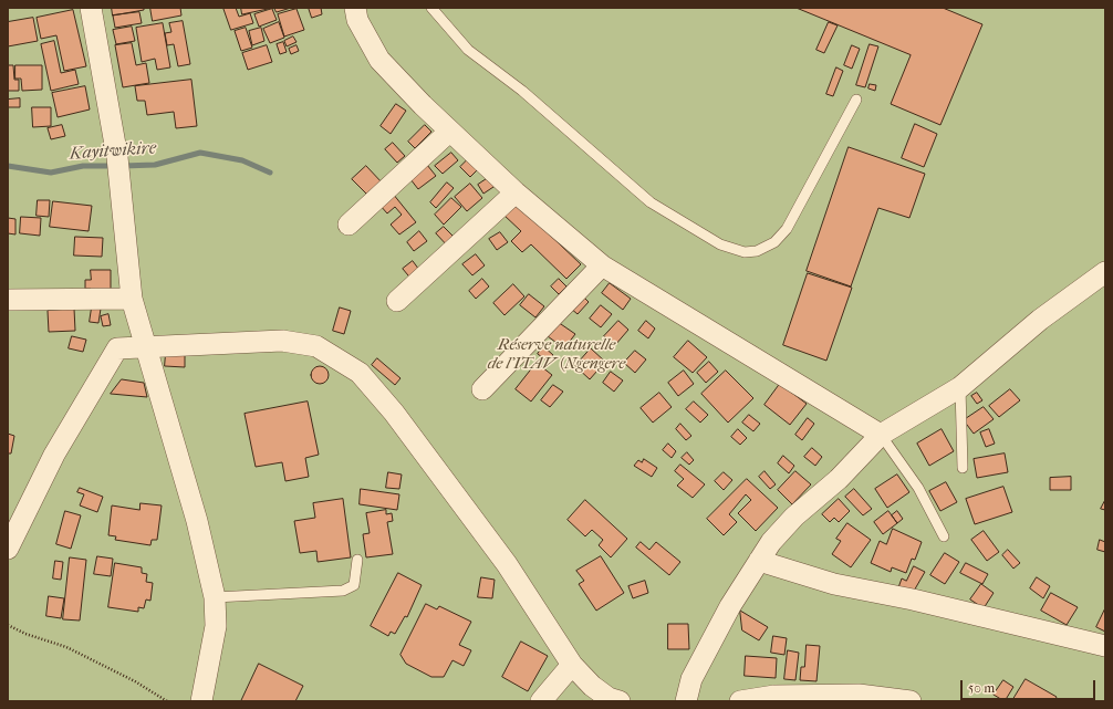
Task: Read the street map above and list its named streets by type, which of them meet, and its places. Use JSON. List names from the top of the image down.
{
  "water": ["Kayitwikire"],
  "parks": ["Réserve naturelle de l'ITAV (Ngengere"],
  "scale_bar": "50 m"
}
